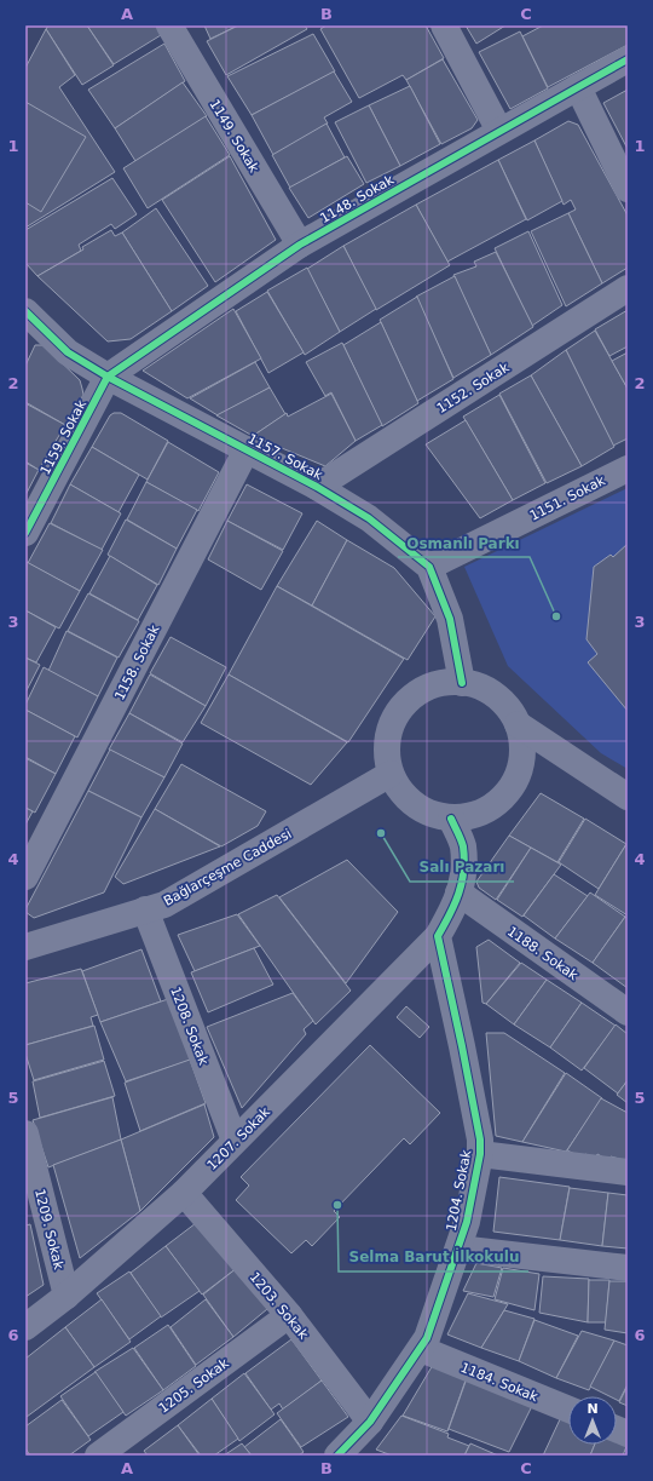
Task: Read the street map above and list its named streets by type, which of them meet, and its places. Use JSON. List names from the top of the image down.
{
  "streets": {
    "street": [
      "1149. Sokak",
      "1148. Sokak",
      "1152. Sokak",
      "1159. Sokak",
      "1157. Sokak",
      "1151. Sokak",
      "1158. Sokak",
      "Bağlarçeşme Caddesi",
      "1188. Sokak",
      "1208. Sokak",
      "1207. Sokak",
      "1204. Sokak",
      "1209. Sokak",
      "1203. Sokak",
      "1184. Sokak",
      "1205. Sokak"
    ]
  },
  "crossings": [
    ["1149. Sokak", "1148. Sokak"],
    ["1148. Sokak", "1159. Sokak"],
    ["1148. Sokak", "1157. Sokak"],
    ["1152. Sokak", "1157. Sokak"],
    ["1159. Sokak", "1157. Sokak"],
    ["1157. Sokak", "1151. Sokak"],
    ["1157. Sokak", "1158. Sokak"],
    ["1157. Sokak", "Bağlarçeşme Caddesi"],
    ["Bağlarçeşme Caddesi", "1208. Sokak"],
    ["1208. Sokak", "1207. Sokak"],
    ["1207. Sokak", "1204. Sokak"],
    ["1207. Sokak", "1209. Sokak"],
    ["1207. Sokak", "1203. Sokak"],
    ["1204. Sokak", "1203. Sokak"],
    ["1204. Sokak", "1184. Sokak"],
    ["1203. Sokak", "1205. Sokak"]
  ],
  "places": ["Osmanlı Parkı", "Salı Pazarı", "Selma Barut İlkokulu"],
  "north": "top",
  "grid": {
    "columns": ["A", "B", "C"],
    "rows": [
      "1",
      "2",
      "3",
      "4",
      "5",
      "6"
    ]
  }
}
